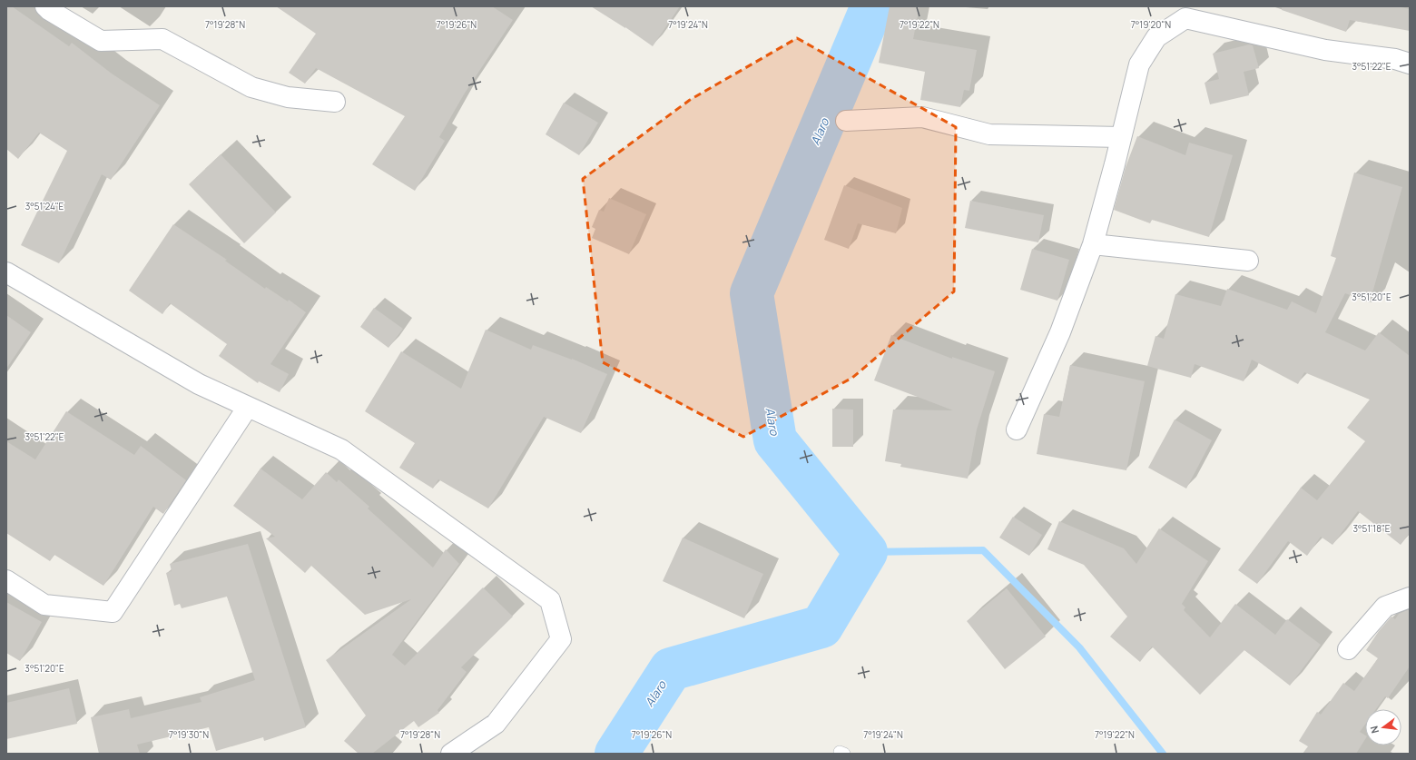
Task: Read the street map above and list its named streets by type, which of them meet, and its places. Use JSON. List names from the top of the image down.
{
  "water": ["Alaro"],
  "north": "left",
  "coordinates": [
    "7°19'28\"N",
    "7°19'26\"N",
    "7°19'24\"N",
    "7°19'22\"N",
    "7°19'20\"N",
    "3°51'22\"E",
    "3°51'24\"E",
    "3°51'20\"E",
    "3°51'18\"E",
    "7°19'30\"N"
  ]
}
